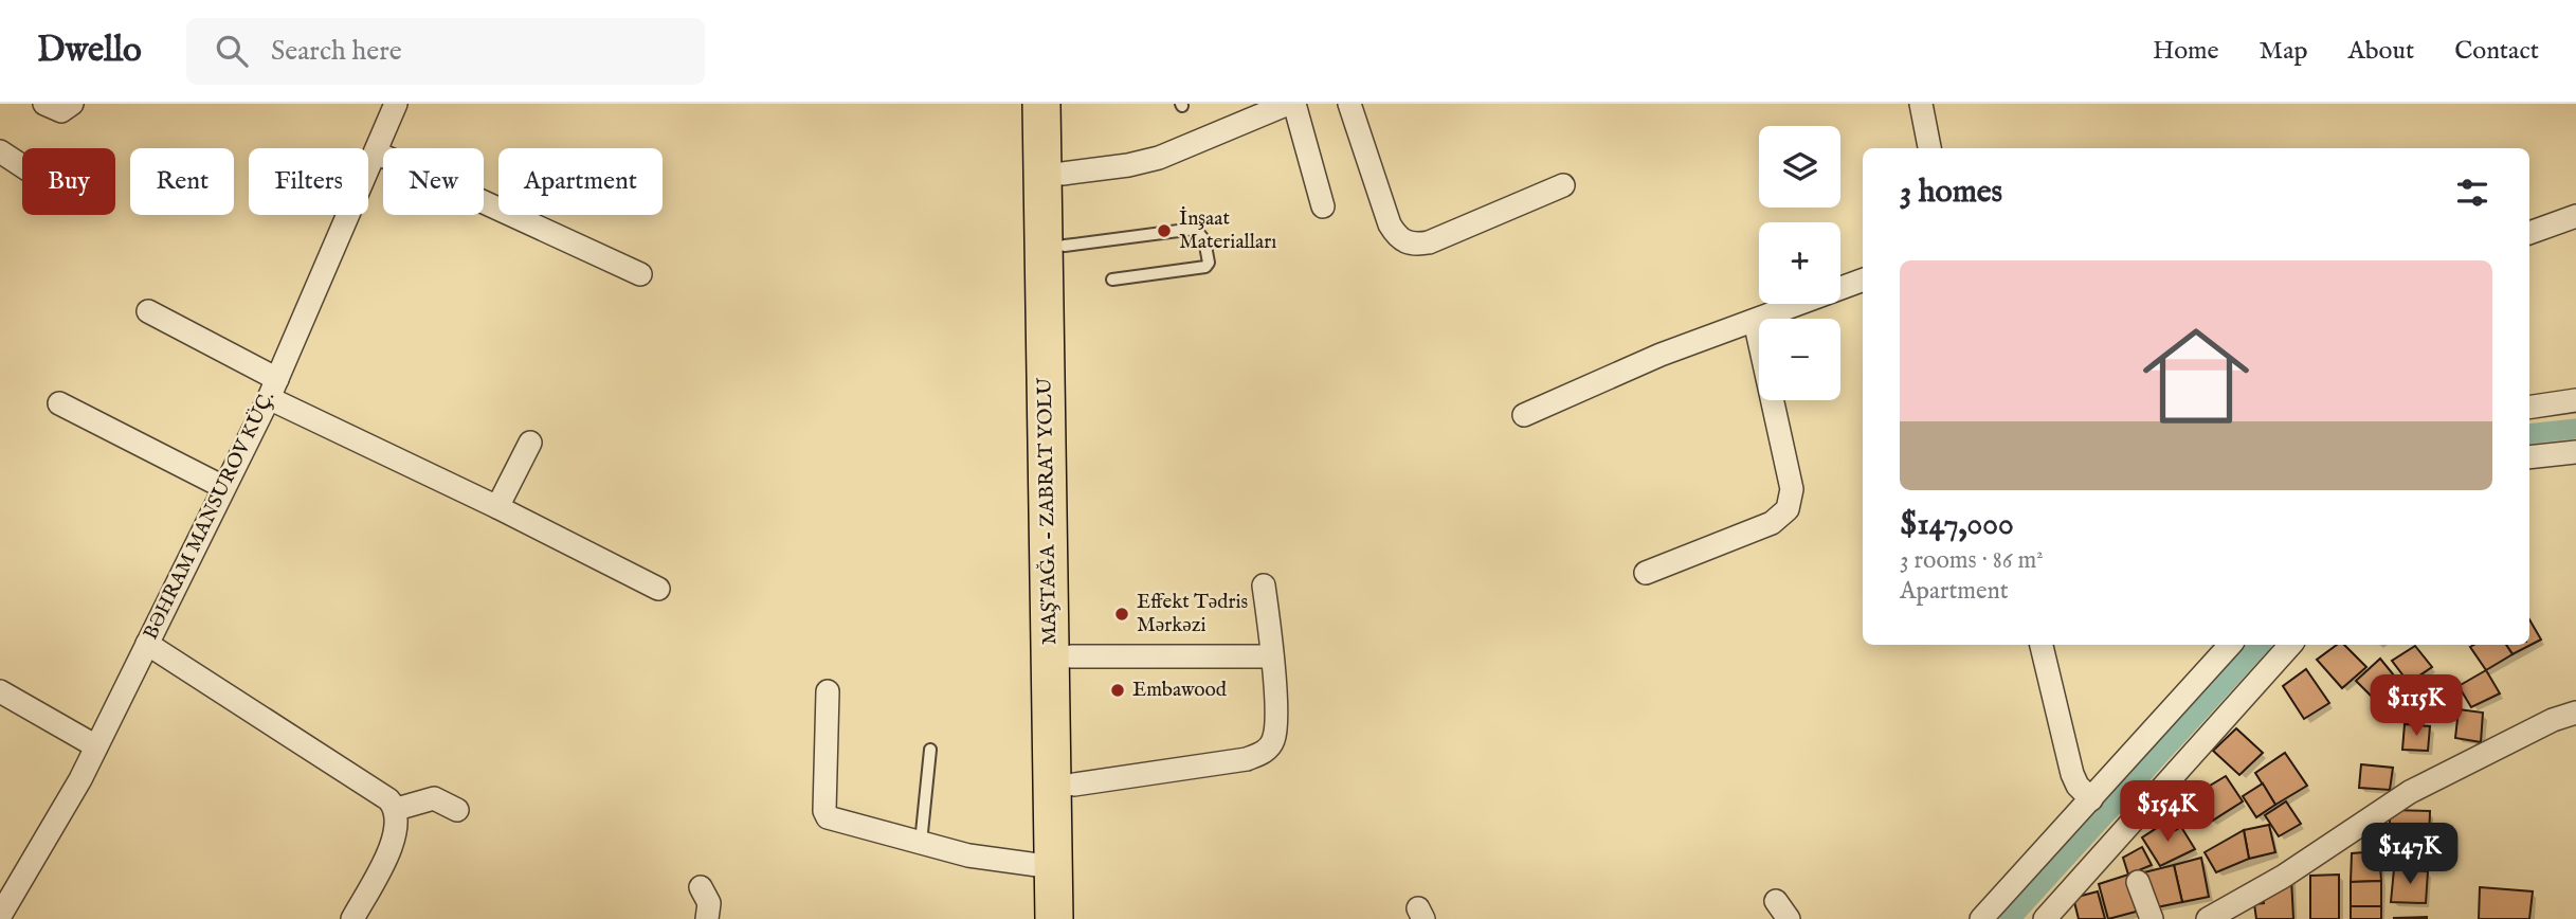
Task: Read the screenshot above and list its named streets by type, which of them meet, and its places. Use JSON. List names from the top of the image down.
{
  "streets": {
    "main road": ["MAŞTAĞA - ZABRAT YOLU"],
    "street": ["BƏHRAM MANSUROV KÜÇ."]
  },
  "places": ["İnşaat Materialları", "Effekt Tədris Mərkəzi", "Embawood"],
  "page": {
    "header": "Dwello",
    "search": "Search here",
    "nav": [
      "Home",
      "Map",
      "About",
      "Contact"
    ],
    "map_buttons": ["+", "−"],
    "chip": [
      "Buy",
      "Rent",
      "Filters",
      "New",
      "Apartment"
    ],
    "heading": "3 homes",
    "list": [
      {
        "name": "$147,000",
        "note": "3 rooms · 86 m² · Apartment"
      }
    ],
    "price": ["$115K", "$154K", "$147K"]
  }
}
